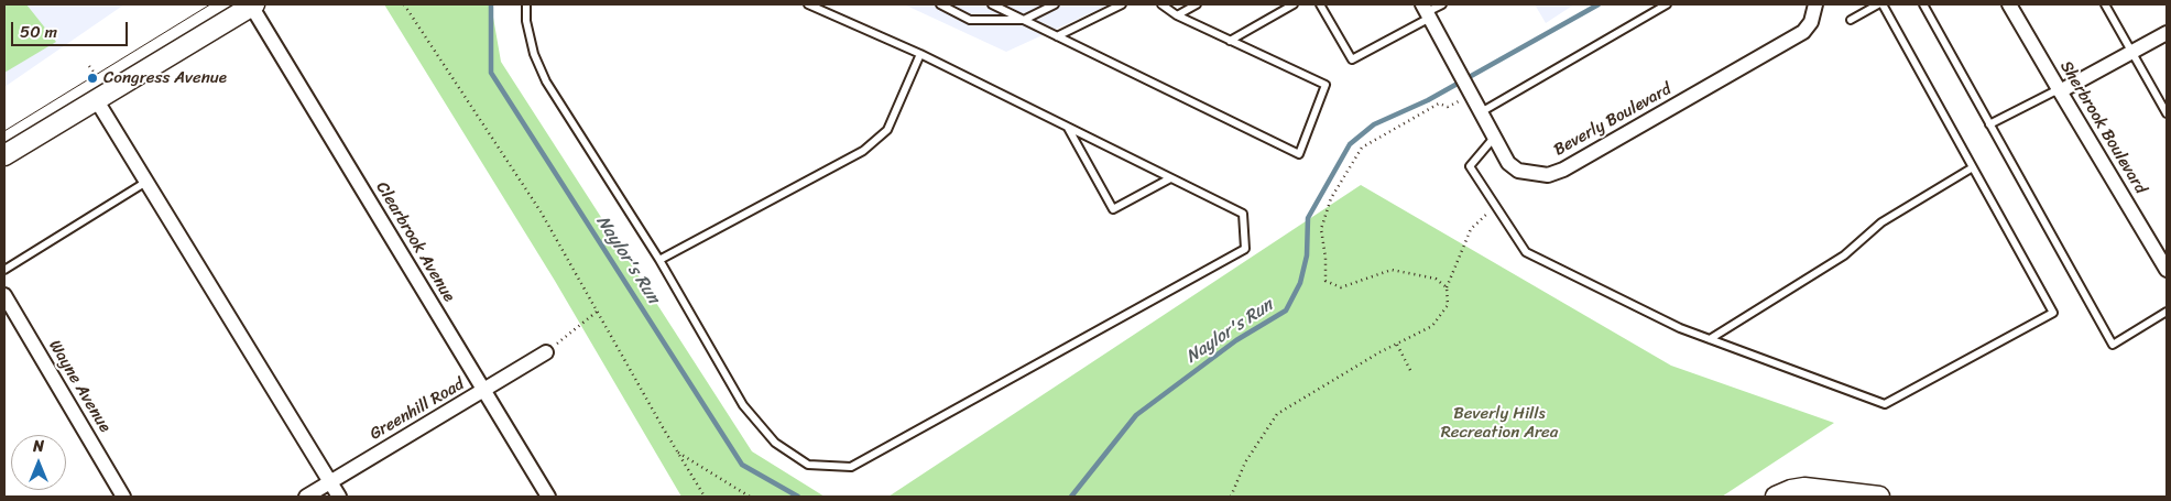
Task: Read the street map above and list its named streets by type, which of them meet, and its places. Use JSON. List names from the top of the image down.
{
  "streets": {
    "street": [
      "Beverly Boulevard",
      "Sherbrook Boulevard",
      "Clearbrook Avenue",
      "Wayne Avenue",
      "Greenhill Road"
    ]
  },
  "crossings": [
    ["Clearbrook Avenue", "Greenhill Road"]
  ],
  "water": ["Naylor's Run"],
  "parks": ["Beverly Hills Recreation Area"],
  "places": ["Congress Avenue"],
  "scale_bar": "50 m",
  "north": "top"
}
